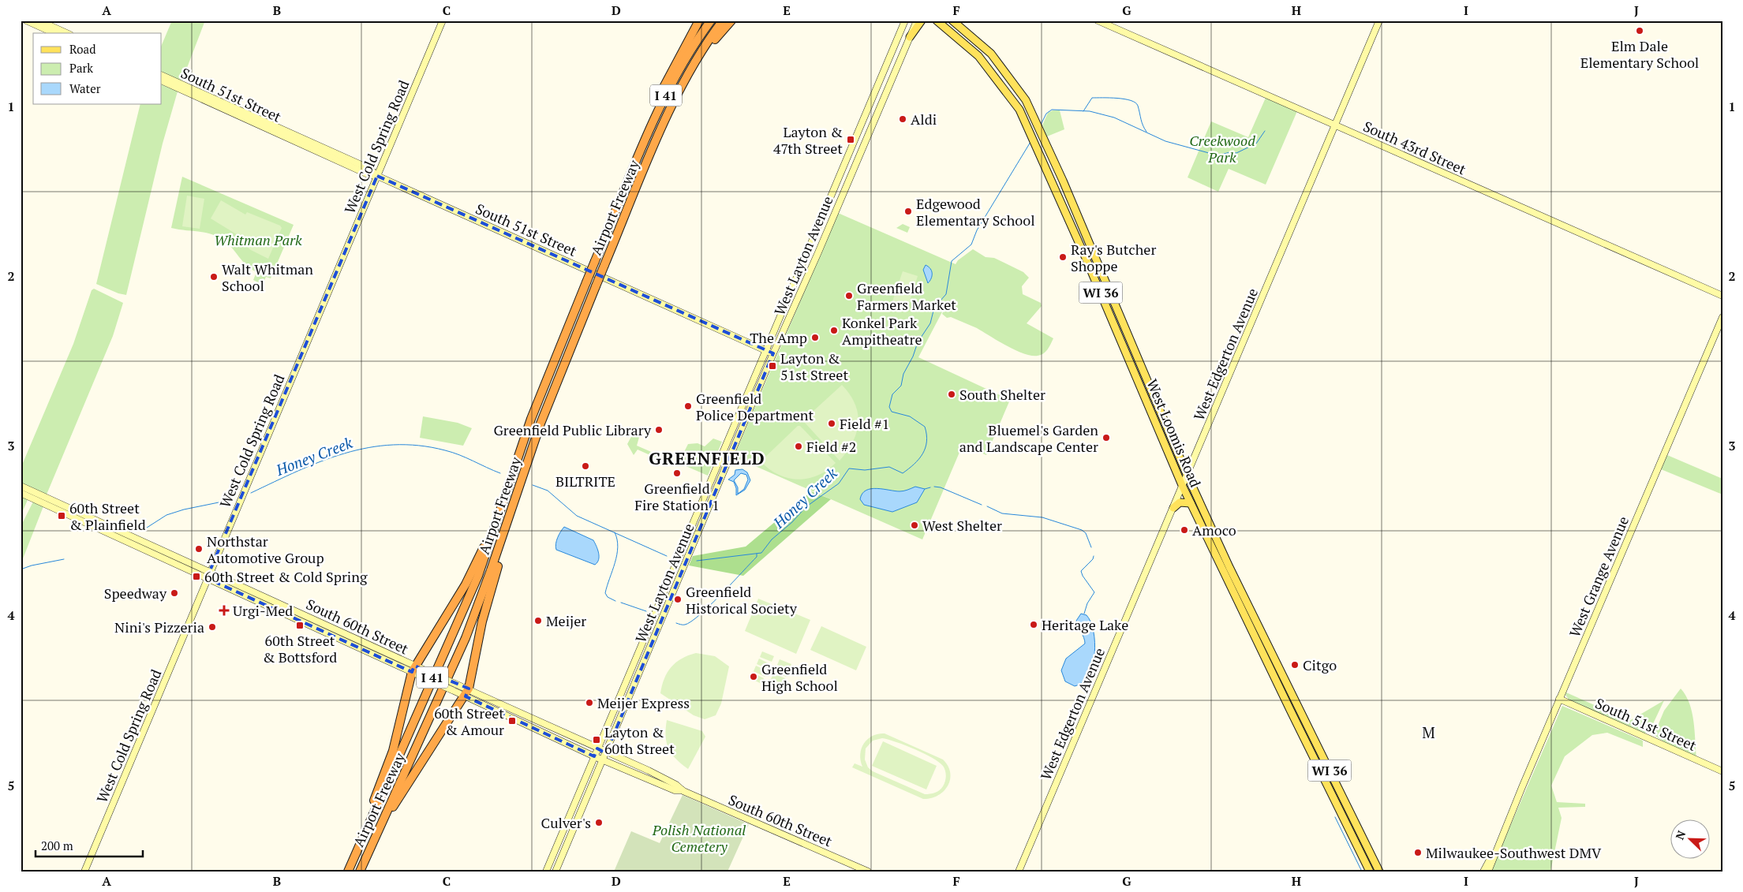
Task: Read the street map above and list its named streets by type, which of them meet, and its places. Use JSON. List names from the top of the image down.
{
  "streets": {
    "highway": ["I 41", "Airport Freeway"],
    "main road": ["WI 36", "West Loomis Road"],
    "street": [
      "South 51st Street",
      "West Cold Spring Road",
      "South 43rd Street",
      "West Layton Avenue",
      "West Edgerton Avenue",
      "West Grange Avenue",
      "South 60th Street"
    ]
  },
  "crossings": [
    ["South 51st Street", "West Cold Spring Road"],
    ["South 51st Street", "West Layton Avenue"],
    ["South 51st Street", "West Grange Avenue"],
    ["West Cold Spring Road", "South 60th Street"],
    ["South 43rd Street", "West Edgerton Avenue"],
    ["West Layton Avenue", "South 60th Street"],
    ["West Edgerton Avenue", "West Loomis Road"]
  ],
  "districts": ["GREENFIELD", "M"],
  "water": ["Honey Creek"],
  "parks": ["Creekwood Park", "Whitman Park", "Polish National Cemetery"],
  "places": {
    "other": [
      "Elm Dale Elementary School",
      "Aldi",
      "Edgewood Elementary School",
      "Ray's Butcher Shoppe",
      "Walt Whitman School",
      "Greenfield Farmers Market",
      "Konkel Park Ampitheatre",
      "The Amp",
      "South Shelter",
      "Greenfield Police Department",
      "Field #1",
      "Greenfield Public Library",
      "Bluemel's Garden and Landscape Center",
      "Field #2",
      "BILTRITE",
      "Greenfield Fire Station 1",
      "West Shelter",
      "Amoco",
      "Northstar Automotive Group",
      "Speedway",
      "Greenfield Historical Society",
      "Meijer",
      "Heritage Lake",
      "Nini's Pizzeria",
      "Citgo",
      "Greenfield High School",
      "Meijer Express",
      "Culver's",
      "Milwaukee-Southwest DMV"
    ],
    "transit": [
      "Layton & 47th Street",
      "Layton & 51st Street",
      "60th Street & Plainfield",
      "60th Street & Cold Spring",
      "60th Street & Bottsford",
      "60th Street & Amour",
      "Layton & 60th Street"
    ],
    "health": ["Urgi-Med"]
  },
  "legend": ["Road", "Park", "Water"],
  "scale_bar": "200 m",
  "north": "top left",
  "grid": {
    "columns": [
      "A",
      "B",
      "C",
      "D",
      "E",
      "F",
      "G",
      "H",
      "I",
      "J"
    ],
    "rows": [
      "1",
      "2",
      "3",
      "4",
      "5"
    ]
  }
}
